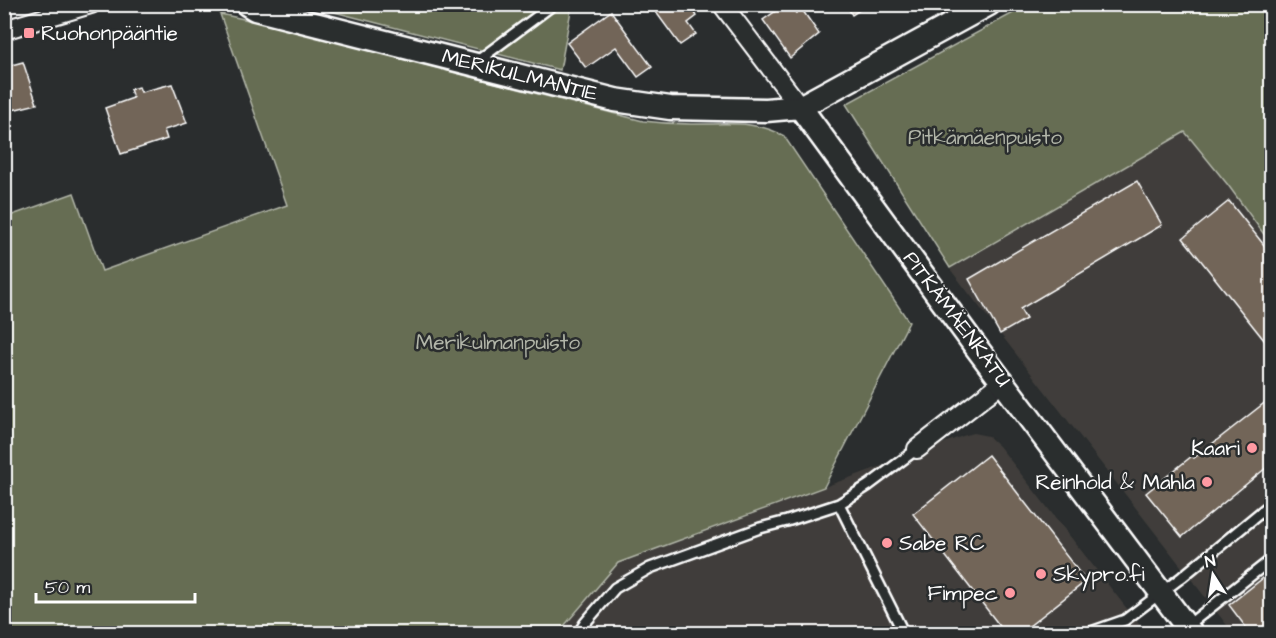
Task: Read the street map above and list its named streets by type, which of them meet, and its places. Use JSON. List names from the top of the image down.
{
  "streets": {
    "street": ["MERIKULMANTIE", "PITKÄMÄENKATU"]
  },
  "crossings": [
    ["MERIKULMANTIE", "PITKÄMÄENKATU"]
  ],
  "parks": ["Pitkämäenpuisto", "Merikulmanpuisto"],
  "places": {
    "transit": ["Ruohonpääntie"],
    "other": [
      "Kaari",
      "Reinhold & Mahla",
      "Sabe RC",
      "Skypro.fi",
      "Fimpec"
    ]
  },
  "scale_bar": "50 m",
  "north": "top"
}
